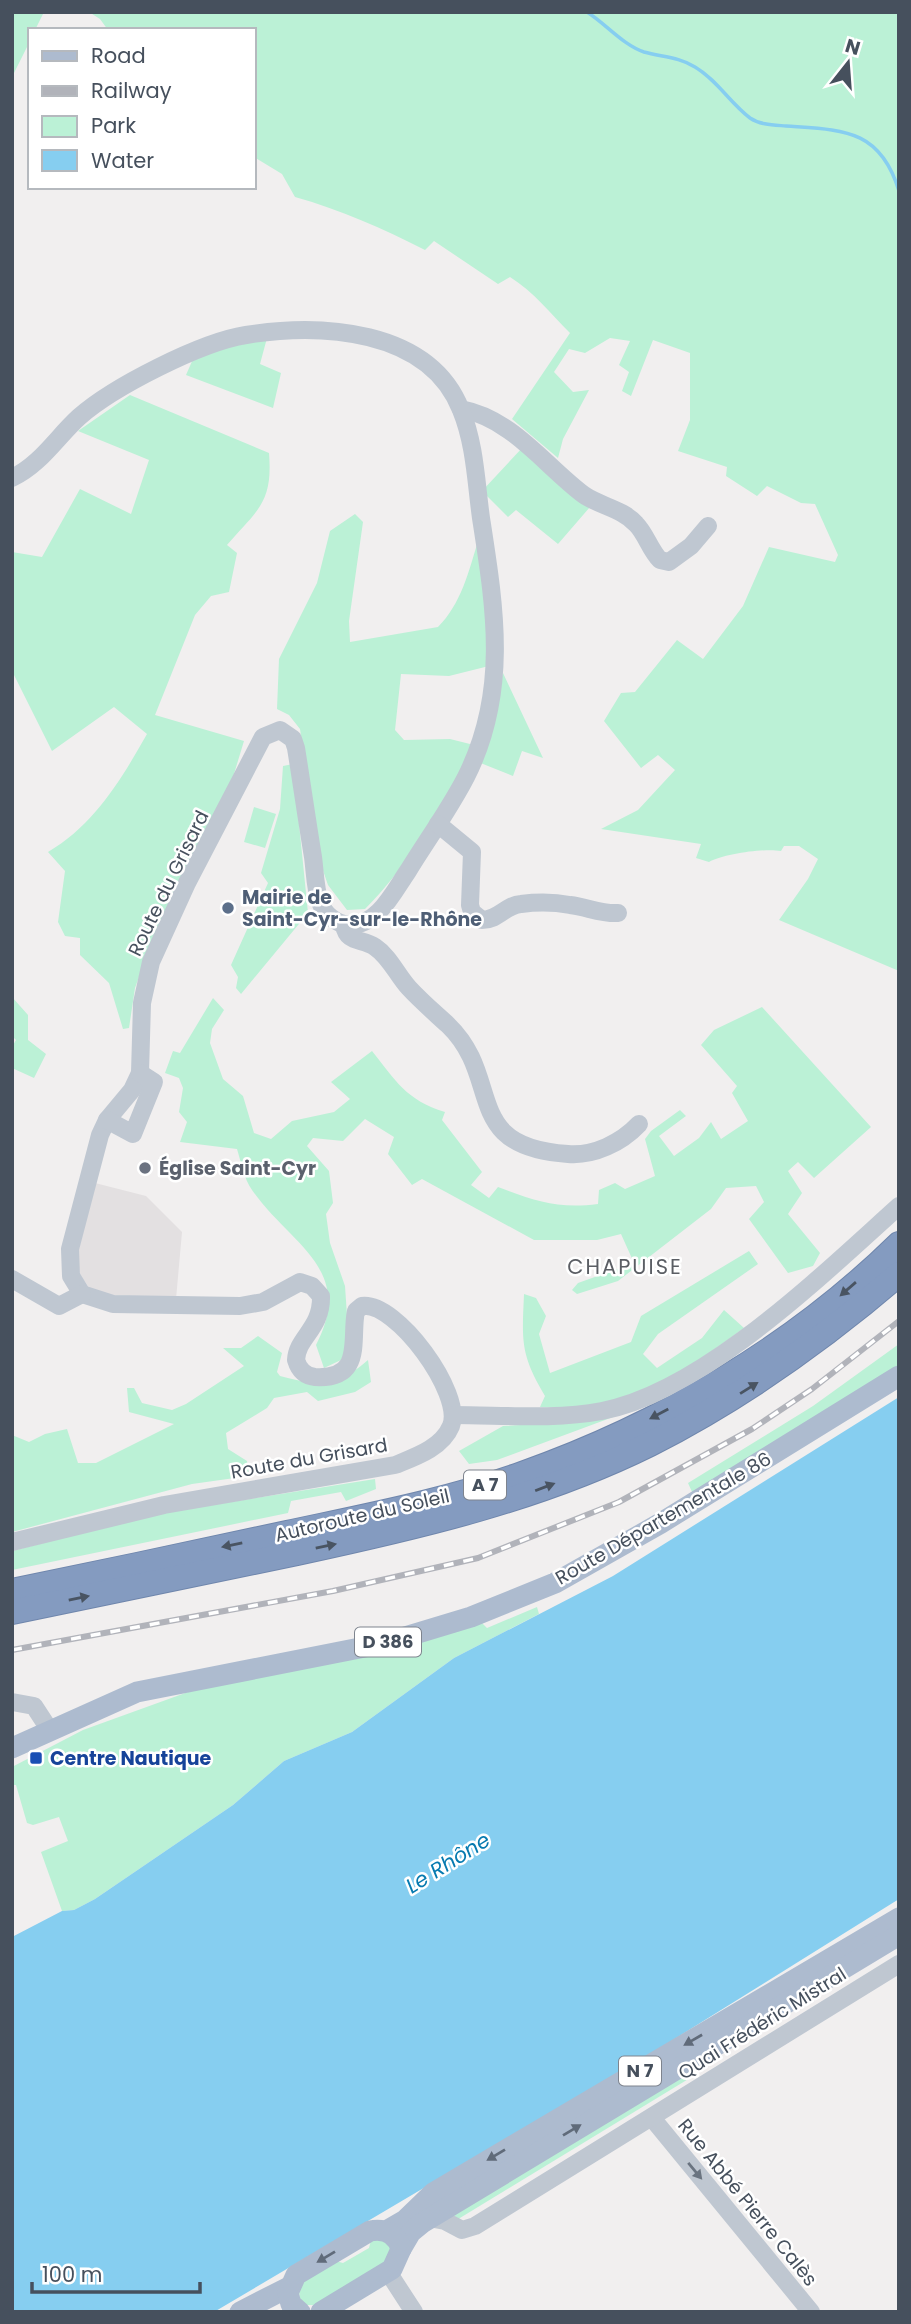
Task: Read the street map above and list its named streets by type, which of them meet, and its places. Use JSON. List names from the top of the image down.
{
  "streets": {
    "highway": ["A 7", "Autoroute du Soleil"],
    "main road": ["Route Départementale 86", "D 386", "N 7"],
    "street": ["Route du Grisard", "Quai Frédéric Mistral", "Rue Abbé Pierre Calès"]
  },
  "crossings": [
    ["Quai Frédéric Mistral", "N 7"],
    ["Quai Frédéric Mistral", "Rue Abbé Pierre Calès"]
  ],
  "one_way": ["Rue Abbé Pierre Calès"],
  "districts": ["CHAPUISE"],
  "water": ["Le Rhône"],
  "places": {
    "other": ["Mairie de Saint-Cyr-sur-le-Rhône", "Église Saint-Cyr"],
    "transit": ["Centre Nautique"]
  },
  "legend": [
    "Road",
    "Railway",
    "Park",
    "Water"
  ],
  "scale_bar": "100 m",
  "north": "top"
}
